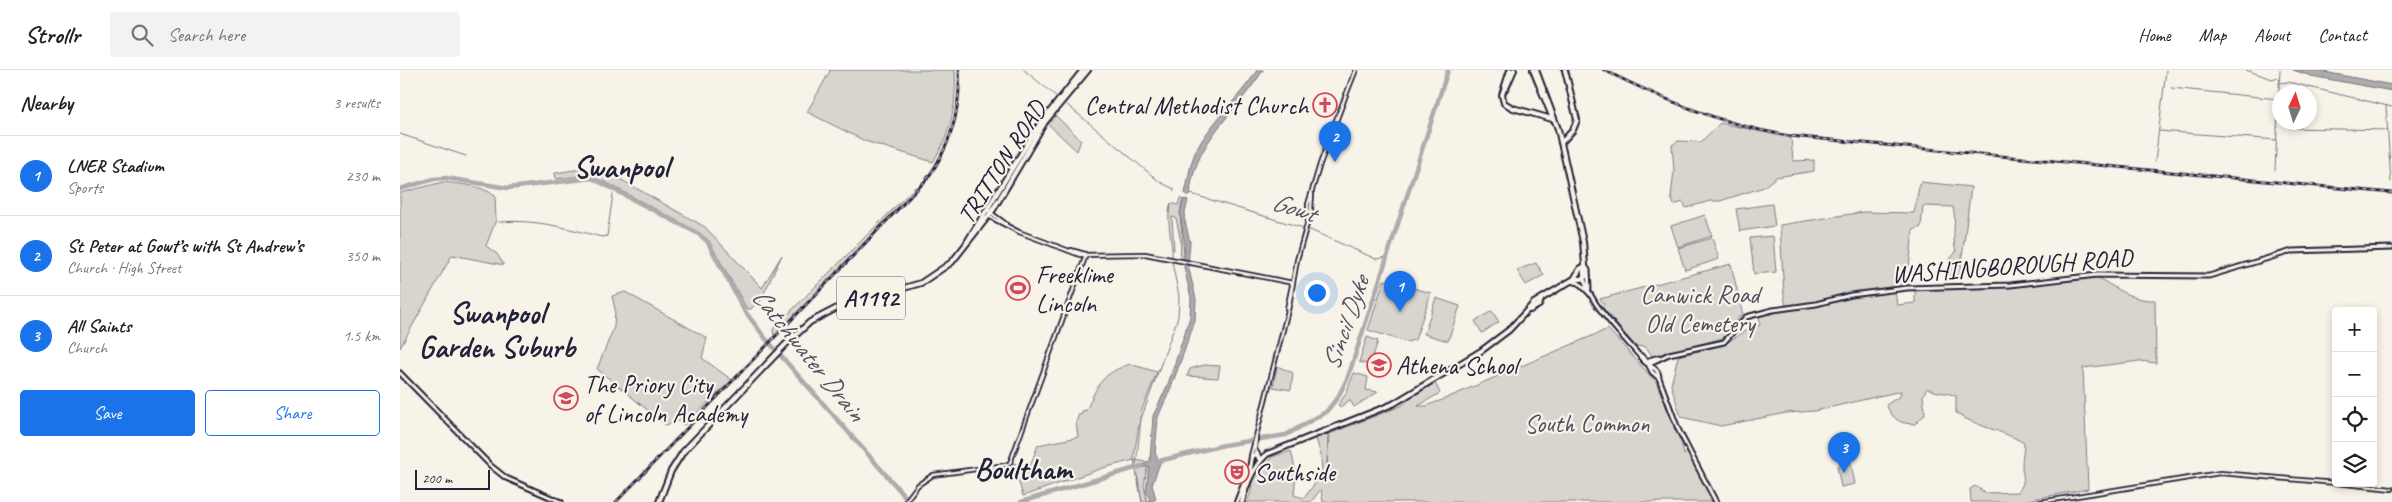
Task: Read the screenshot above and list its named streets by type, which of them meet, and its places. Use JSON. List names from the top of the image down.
{
  "streets": {
    "main road": ["TRITTON ROAD", "WASHINGBOROUGH ROAD", "A1192"]
  },
  "districts": ["Swanpool", "Swanpool Garden Suburb", "Boultham"],
  "water": ["Gowt", "Sincil Dyke", "Catchwater Drain"],
  "parks": ["Canwick Road Old Cemetery", "South Common"],
  "places": {
    "church": ["Central Methodist Church"],
    "sports": ["Freeklime Lincoln"],
    "school or university": ["Athena School", "The Priory City of Lincoln Academy"],
    "theatre": ["Southside"]
  },
  "scale_bar": "200 m",
  "north": "top",
  "page": {
    "header": "Strollr",
    "search": "Search here",
    "nav": [
      "Home",
      "Map",
      "About",
      "Contact"
    ],
    "heading": ["Nearby", "3 results"],
    "pins": ["2", "1", "3"],
    "list": [
      {
        "mark": "1",
        "name": "LNER Stadium",
        "note": "Sports",
        "value": "230 m"
      },
      {
        "mark": "2",
        "name": "St Peter at Gowt’s with St Andrew’s",
        "note": "Church · High Street",
        "value": "350 m"
      },
      {
        "mark": "3",
        "name": "All Saints",
        "note": "Church",
        "value": "1.5 km"
      }
    ],
    "map_buttons": ["+", "−"],
    "buttons": ["Save", "Share"],
    "scale": "200 m"
  }
}
